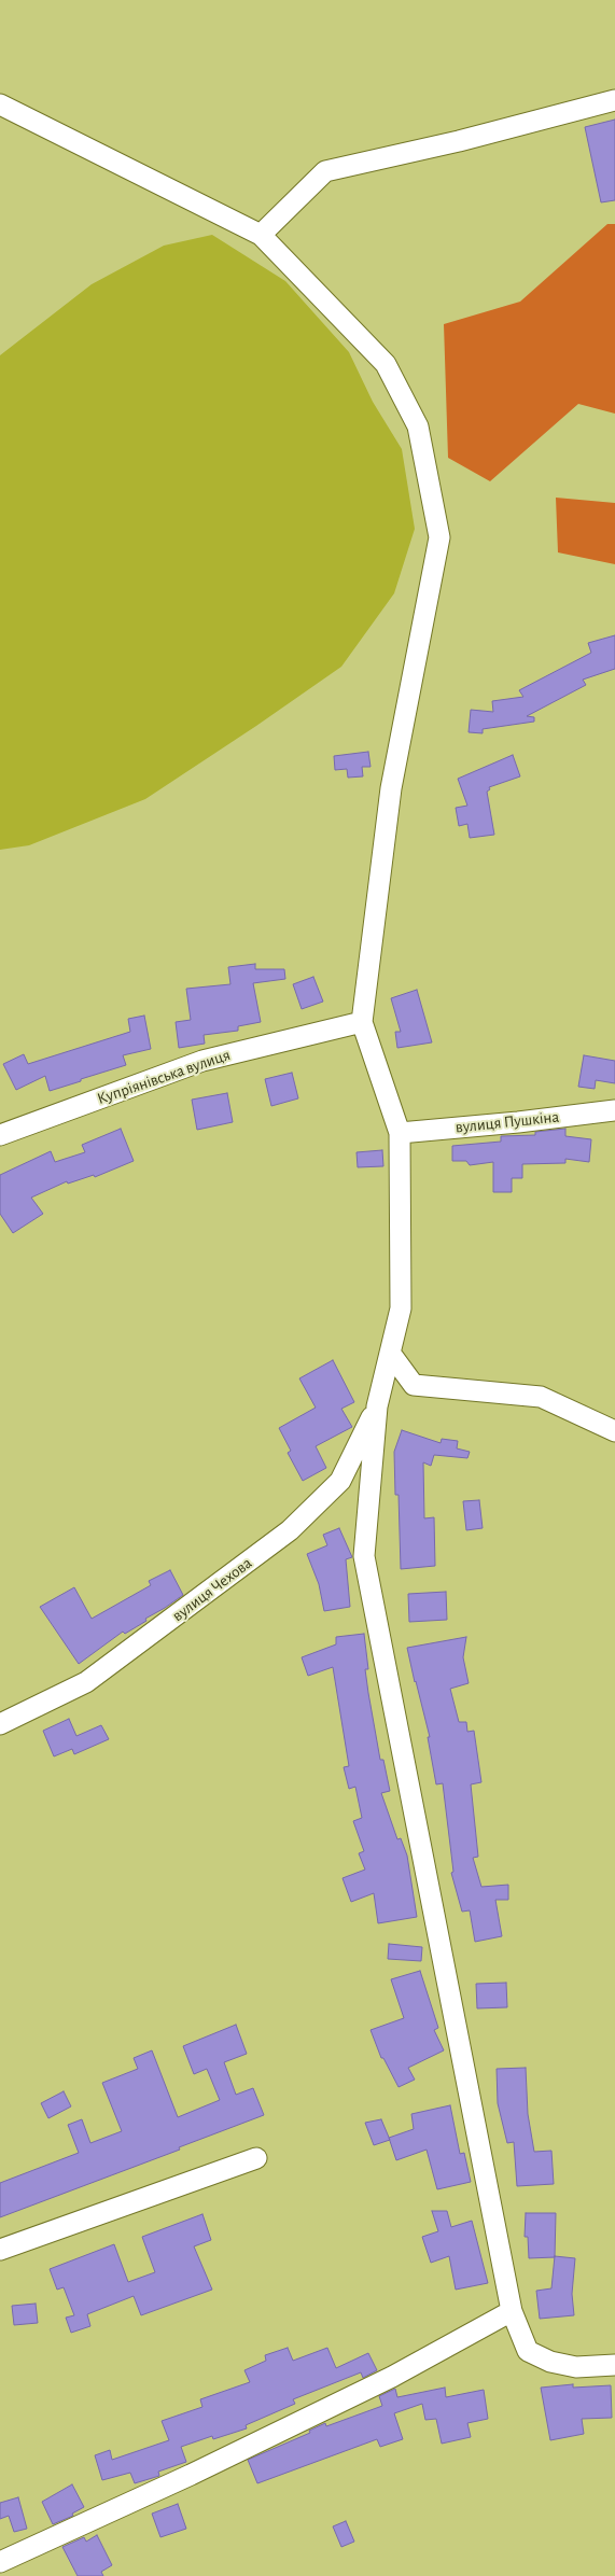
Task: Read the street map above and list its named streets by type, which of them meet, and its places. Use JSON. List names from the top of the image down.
{
  "streets": {
    "street": ["Купріянівська вулиця", "вулиця Пушкіна", "вулиця Чехова"]
  }
}
